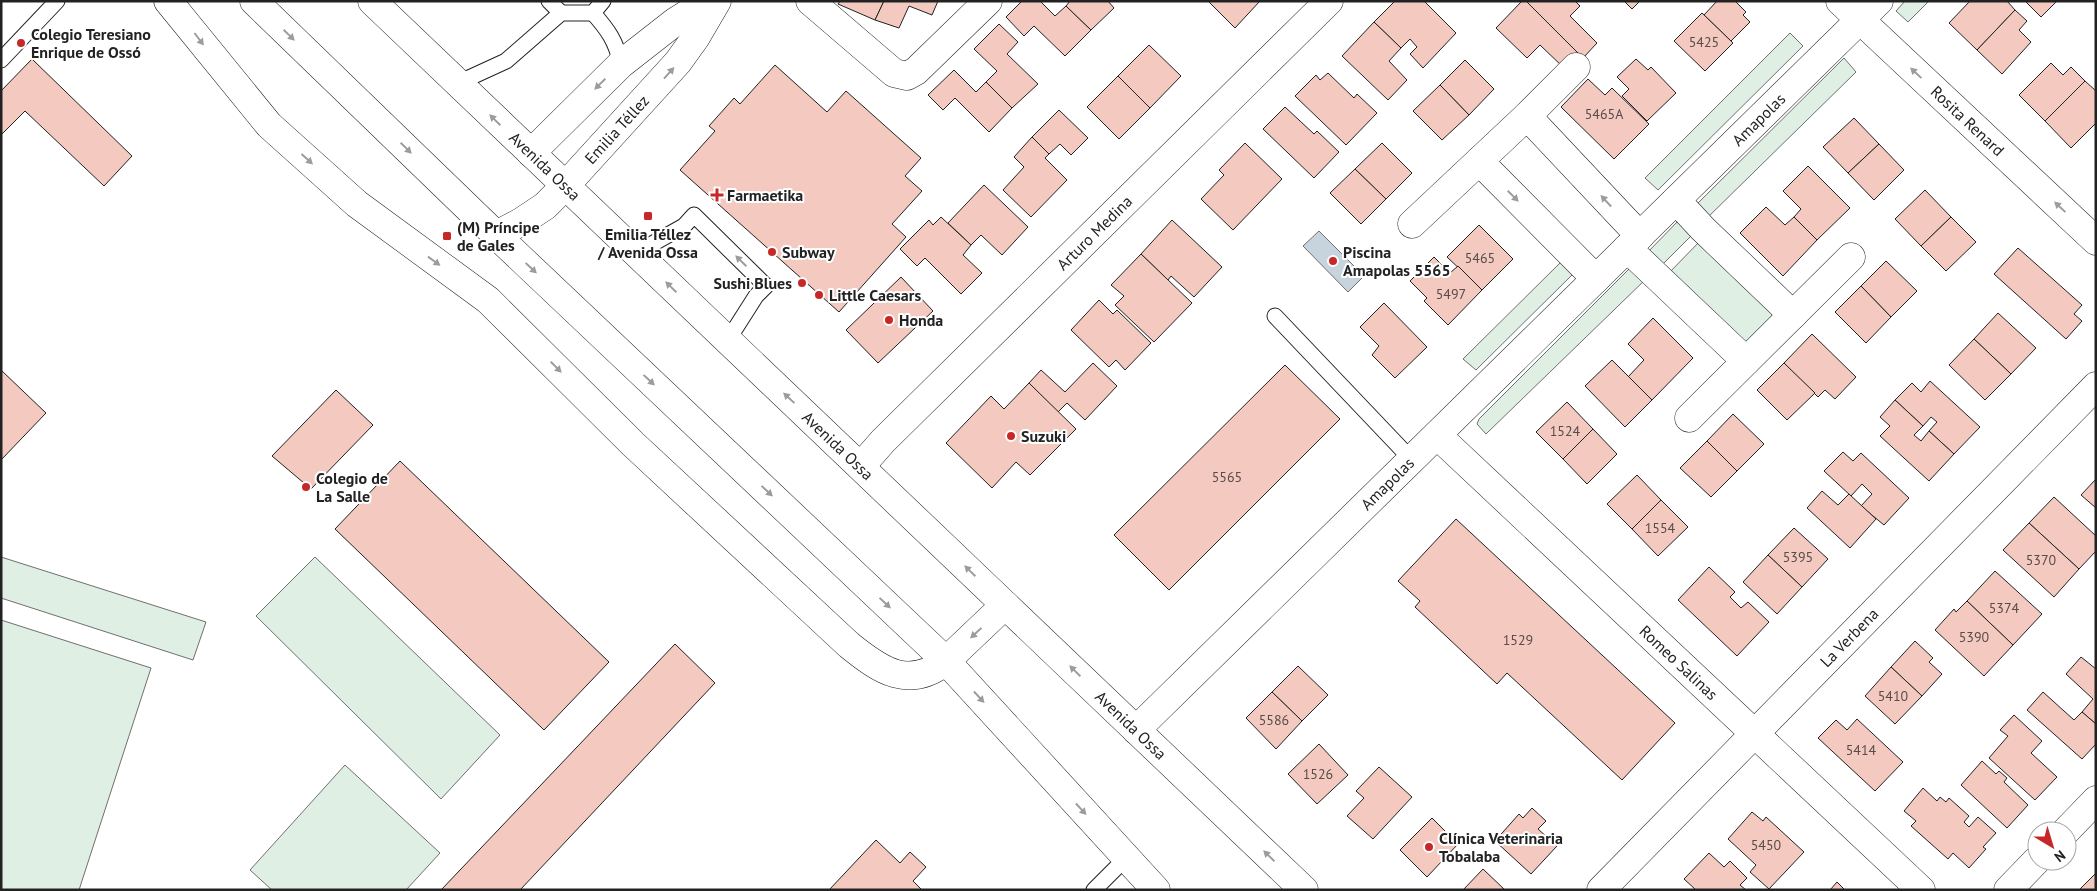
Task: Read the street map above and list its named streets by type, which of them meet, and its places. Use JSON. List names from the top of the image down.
{
  "streets": {
    "street": [
      "Amapolas",
      "Rosita Renard",
      "Emilia Téllez",
      "Avenida Ossa",
      "Arturo Medina",
      "La Verbena",
      "Romeo Salinas"
    ]
  },
  "crossings": [
    ["Amapolas", "Rosita Renard"],
    ["Amapolas", "Avenida Ossa"],
    ["Amapolas", "Romeo Salinas"],
    ["Emilia Téllez", "Avenida Ossa"],
    ["Avenida Ossa", "Arturo Medina"],
    ["La Verbena", "Romeo Salinas"]
  ],
  "one_way": ["Rosita Renard"],
  "places": {
    "other": [
      "Colegio Teresiano Enrique de Ossó",
      "Subway",
      "Piscina Amapolas 5565",
      "Sushi Blues",
      "Little Caesars",
      "Honda",
      "Suzuki",
      "Colegio de La Salle",
      "Clínica Veterinaria Tobalaba"
    ],
    "health": ["Farmaetika"],
    "transit": ["Emilia Téllez / Avenida Ossa", "(M) Príncipe de Gales"]
  },
  "house_numbers": [
    "5425",
    "5465A",
    "5465",
    "5497",
    "1524",
    "5565",
    "1554",
    "5395",
    "5370",
    "5374",
    "5390",
    "1529",
    "5410",
    "5586",
    "5414",
    "1526",
    "5450"
  ],
  "north": "bottom right"
}
